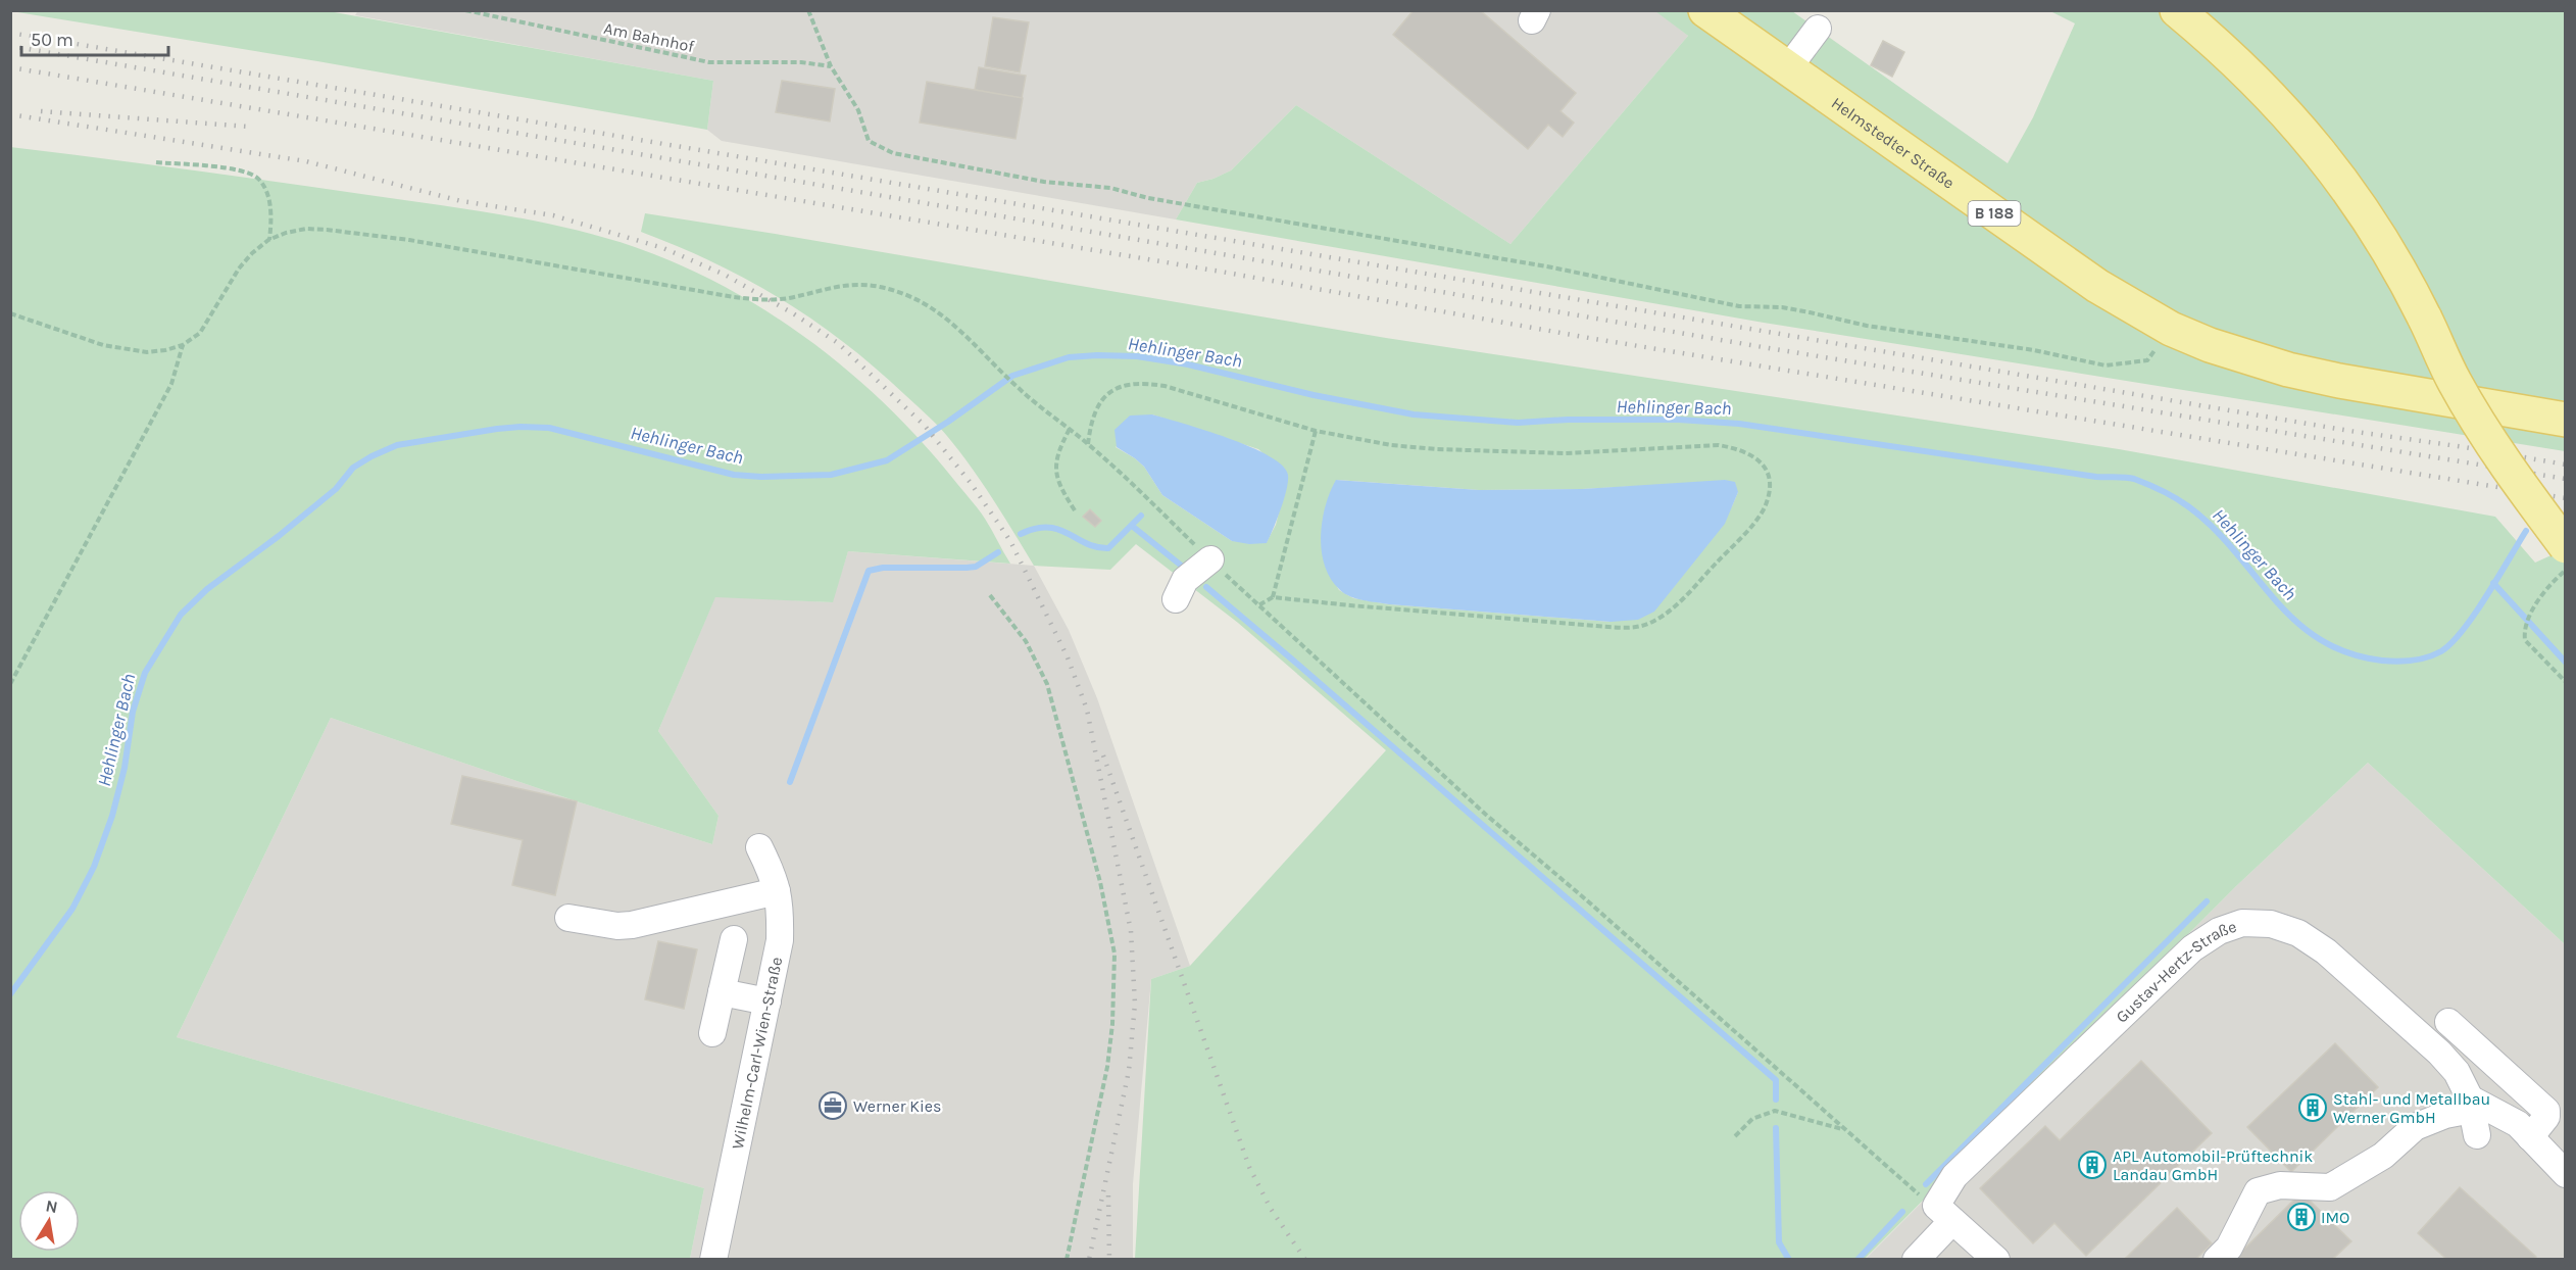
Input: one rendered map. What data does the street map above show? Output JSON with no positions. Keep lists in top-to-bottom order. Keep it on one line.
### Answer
{"streets":{"main road":["Helmstedter Straße","B 188"],"street":["Gustav-Hertz-Straße","Wilhelm-Carl-Wien-Straße"],"path":["Am Bahnhof"]},"water":["Hehlinger Bach"],"places":{"office":["Werner Kies"],"building":["Stahl- und Metallbau Werner GmbH","APL Automobil-Prüftechnik Landau GmbH","IMO"]},"scale_bar":"50 m","north":"top"}
